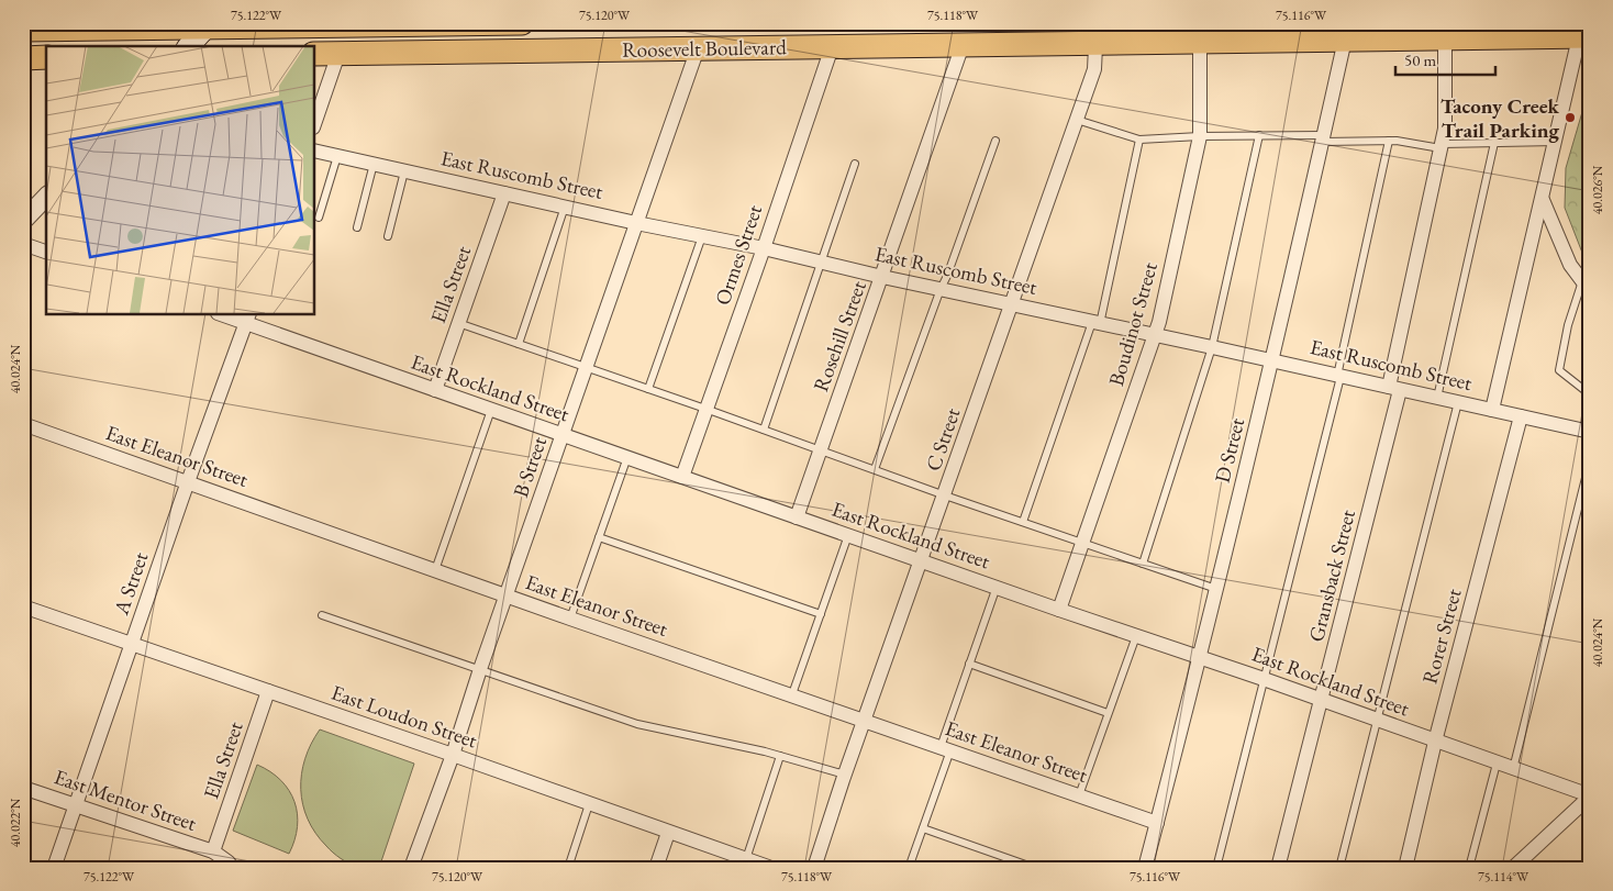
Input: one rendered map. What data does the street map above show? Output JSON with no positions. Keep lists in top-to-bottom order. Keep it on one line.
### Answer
{"streets":{"highway":["Roosevelt Boulevard"],"street":["East Ruscomb Street","Ormes Street","Ella Street","Boudinot Street","Rosehill Street","East Rockland Street","C Street","D Street","East Eleanor Street","B Street","Gransback Street","A Street","Rorer Street","East Loudon Street","East Mentor Street"]},"crossings":[["Roosevelt Boulevard","Ormes Street"],["Roosevelt Boulevard","Boudinot Street"],["Roosevelt Boulevard","Rosehill Street"],["Roosevelt Boulevard","C Street"],["Roosevelt Boulevard","D Street"],["Roosevelt Boulevard","B Street"],["Roosevelt Boulevard","Gransback Street"],["East Ruscomb Street","Ormes Street"],["East Ruscomb Street","Ella Street"],["East Ruscomb Street","Boudinot Street"],["East Ruscomb Street","Rosehill Street"],["East Ruscomb Street","C Street"],["East Ruscomb Street","D Street"],["East Ruscomb Street","B Street"],["East Ruscomb Street","Gransback Street"],["East Ruscomb Street","Rorer Street"],["Ormes Street","East Rockland Street"],["Ella Street","East Rockland Street"],["Ella Street","East Loudon Street"],["Ella Street","East Mentor Street"],["Boudinot Street","East Rockland Street"],["Rosehill Street","East Rockland Street"],["East Rockland Street","C Street"],["East Rockland Street","D Street"],["East Rockland Street","B Street"],["East Rockland Street","Gransback Street"],["East Rockland Street","A Street"],["East Rockland Street","Rorer Street"],["C Street","East Eleanor Street"],["D Street","East Eleanor Street"],["East Eleanor Street","B Street"],["East Eleanor Street","A Street"],["B Street","East Loudon Street"],["A Street","East Loudon Street"],["A Street","East Mentor Street"]],"places":["Tacony Creek Trail Parking"],"scale_bar":"50 m","coordinates":["75.122°W","75.120°W","75.118°W","75.116°W","40.026°N","40.024°N","40.022°N","75.114°W"]}
